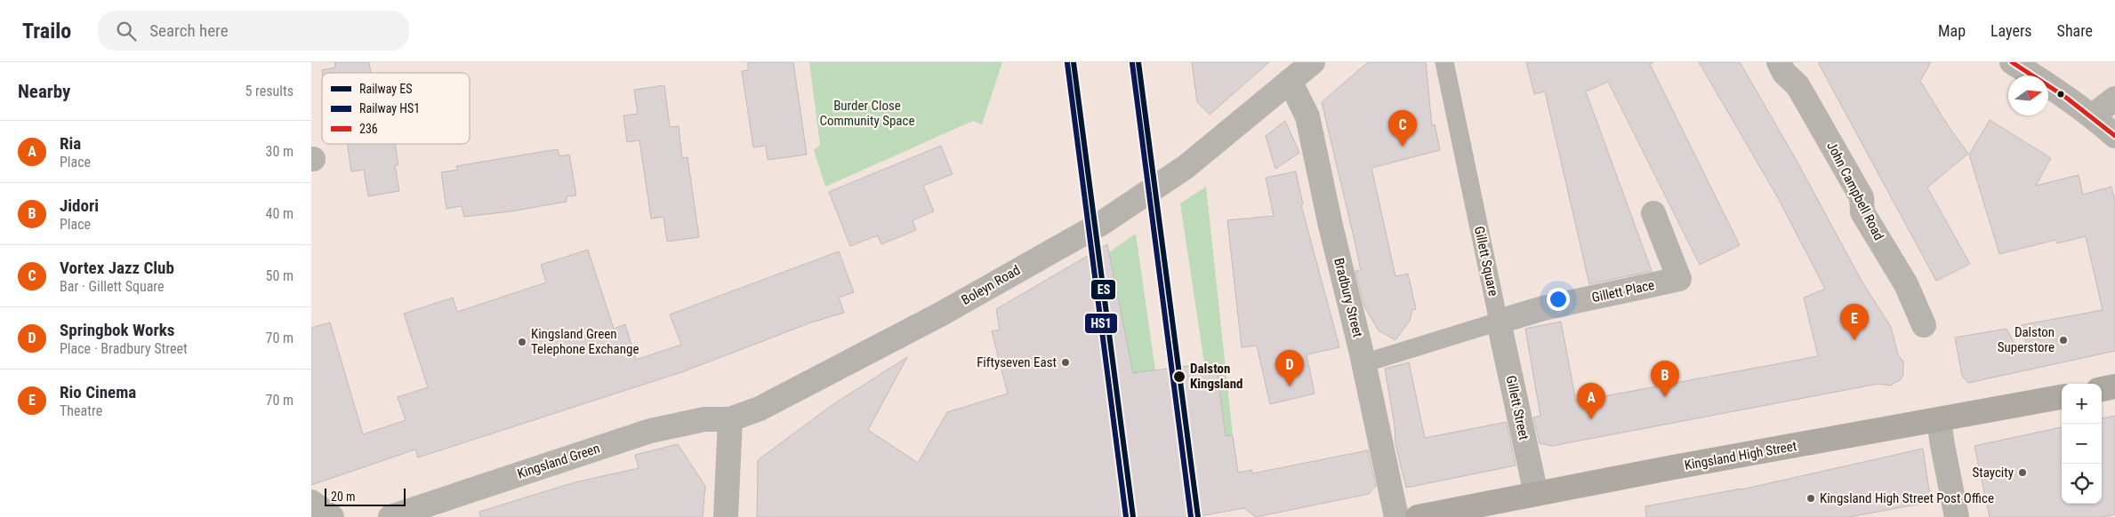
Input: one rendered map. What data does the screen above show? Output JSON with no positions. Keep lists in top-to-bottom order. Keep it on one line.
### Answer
{"streets":{"highway":["Kingsland High Street"],"street":["John Campbell Road","Gillett Square","Boleyn Road","Gillett Place","Bradbury Street","Gillett Street","Kingsland Green"]},"crossings":[["Gillett Square","Gillett Place"],["Gillett Square","Gillett Street"],["Boleyn Road","Bradbury Street"],["Boleyn Road","Kingsland Green"],["Gillett Place","Gillett Street"],["Gillett Street","Kingsland High Street"]],"parks":["Burder Close Community Space"],"places":["Dalston Superstore","Kingsland Green Telephone Exchange","Fiftyseven East","Dalston Kingsland","Staycity","Kingsland High Street Post Office"],"lines":["rail line ES","transit line 236","rail line HS1"],"legend":["Railway ES","Railway HS1","236"],"scale_bar":"20 m","north":"right","page":{"header":"Trailo","search":"Search here","nav":["Map","Layers","Share"],"heading":["Nearby","5 results"],"pins":["C","E","D","B","A"],"list":[{"mark":"A","name":"Ria","note":"Place","value":"30 m"},{"mark":"B","name":"Jidori","note":"Place","value":"40 m"},{"mark":"C","name":"Vortex Jazz Club","note":"Bar · Gillett Square","value":"50 m"},{"mark":"D","name":"Springbok Works","note":"Place · Bradbury Street","value":"70 m"},{"mark":"E","name":"Rio Cinema","note":"Theatre","value":"70 m"}],"map_buttons":["+","−"],"scale":"20 m"}}
